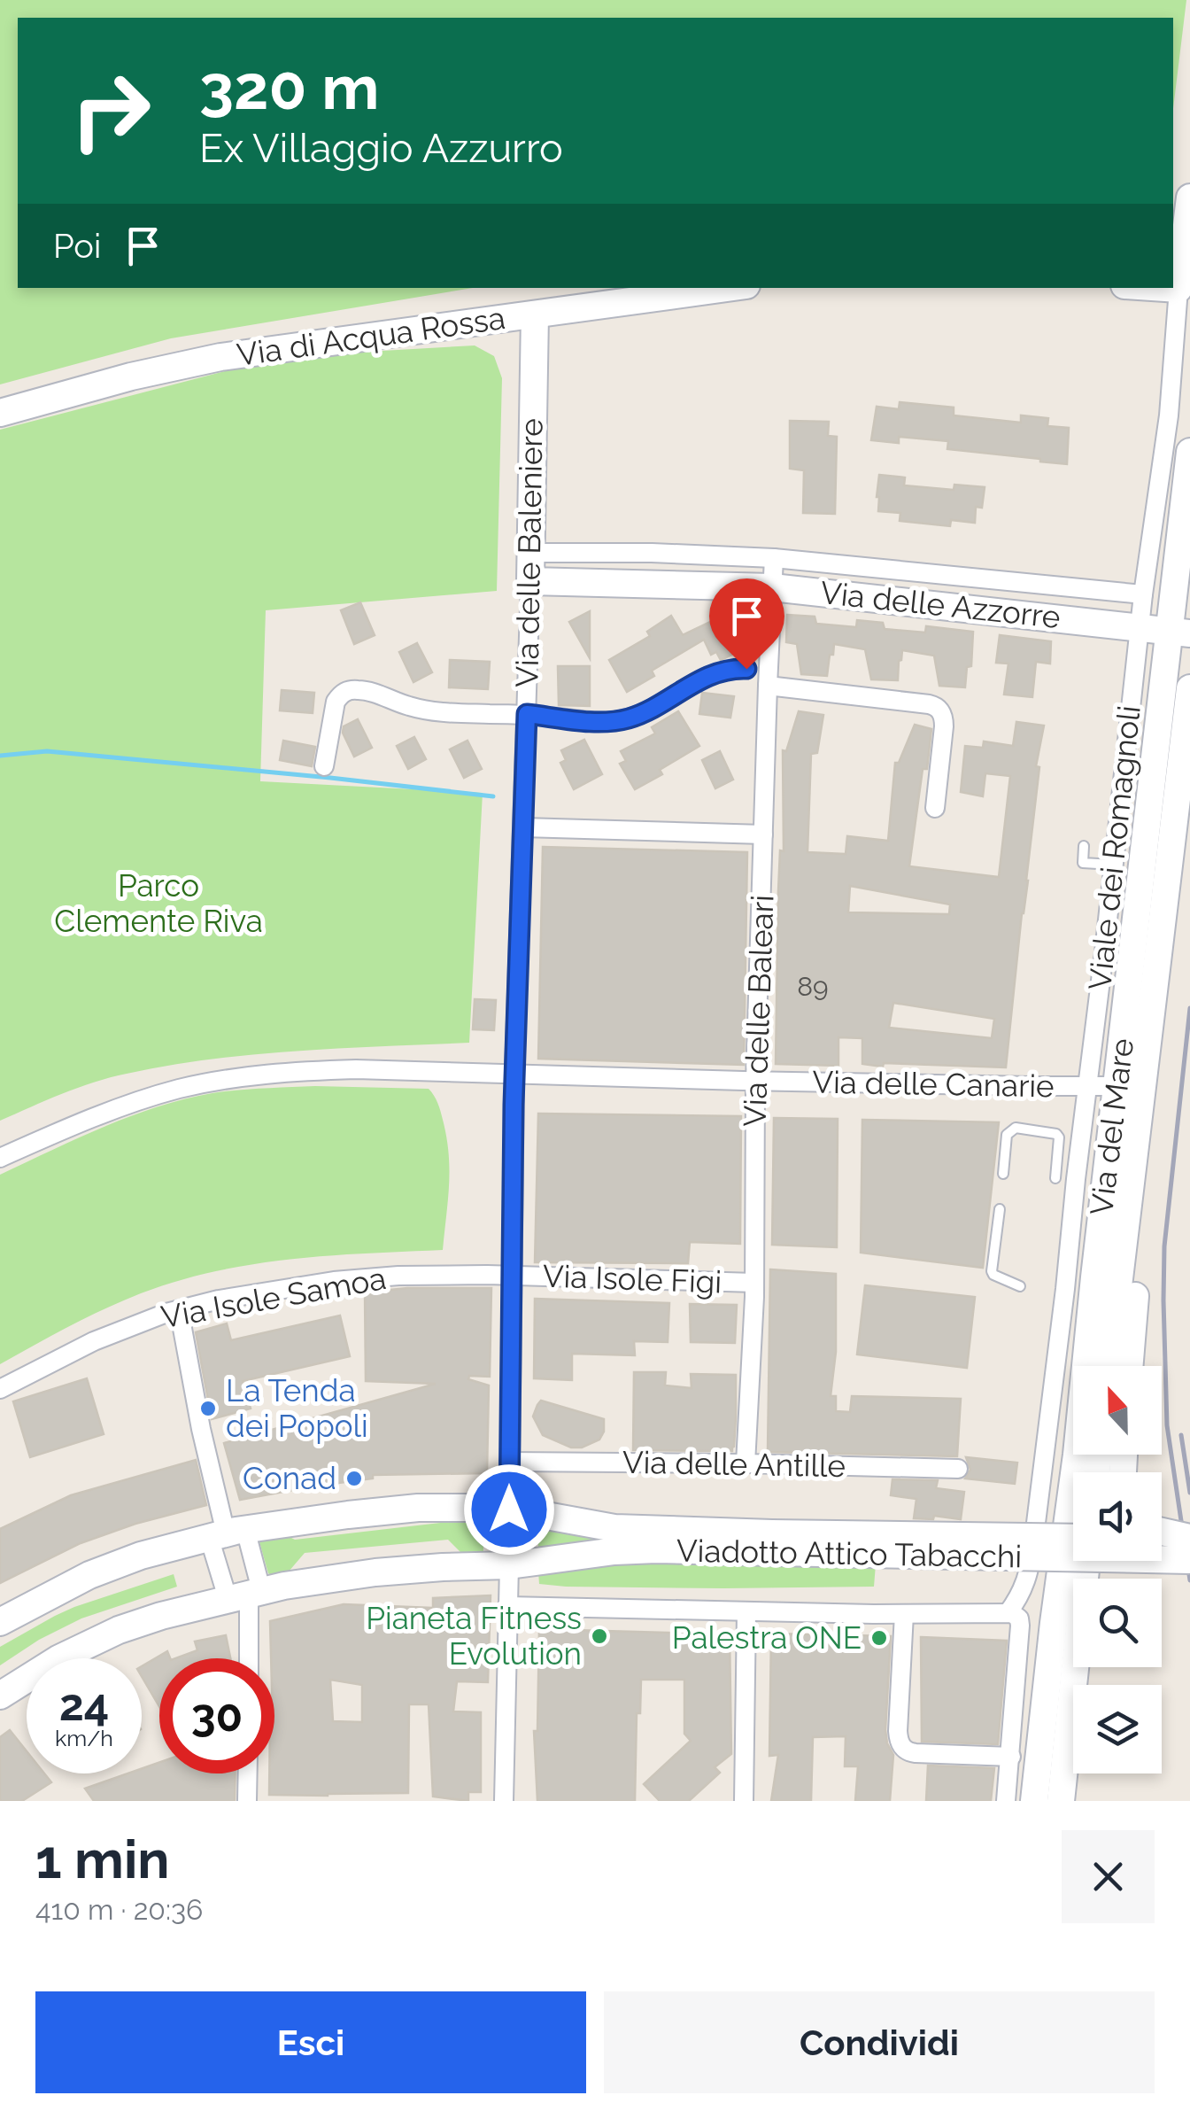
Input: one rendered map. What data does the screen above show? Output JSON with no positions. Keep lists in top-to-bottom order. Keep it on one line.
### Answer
{"streets":{"street":["Via di Acqua Rossa","Via delle Baleniere","Via delle Azzorre","Viale dei Romagnoli","Via delle Baleari","Via delle Canarie","Via del Mare","Via Isole Figi","Via Isole Samoa","Via delle Antille","Viadotto Attico Tabacchi"]},"crossings":[["Via di Acqua Rossa","Via delle Baleniere"],["Via delle Baleniere","Via delle Azzorre"],["Via delle Baleniere","Via delle Canarie"],["Via delle Baleniere","Via Isole Figi"],["Via delle Baleniere","Via Isole Samoa"],["Via delle Baleniere","Via delle Antille"],["Via delle Baleniere","Viadotto Attico Tabacchi"],["Via delle Azzorre","Viale dei Romagnoli"],["Via delle Azzorre","Via delle Baleari"],["Via delle Azzorre","Via del Mare"],["Viale dei Romagnoli","Via delle Canarie"],["Via delle Baleari","Via delle Canarie"],["Via delle Baleari","Via Isole Figi"],["Via delle Baleari","Via delle Antille"],["Via delle Canarie","Via del Mare"],["Via Isole Figi","Via Isole Samoa"]],"parks":["Parco Clemente Riva"],"places":["La Tenda dei Popoli","Conad","Pianeta Fitness Evolution","Palestra ONE"],"house_numbers":["89"],"north":"top","page":{"turn":["320 m","Ex Villaggio Azzurro"],"then":"Poi","speed":"24 km/h","limit":"30","heading":["1 min","410 m · 20:36"],"buttons":["Esci","Condividi"]}}
